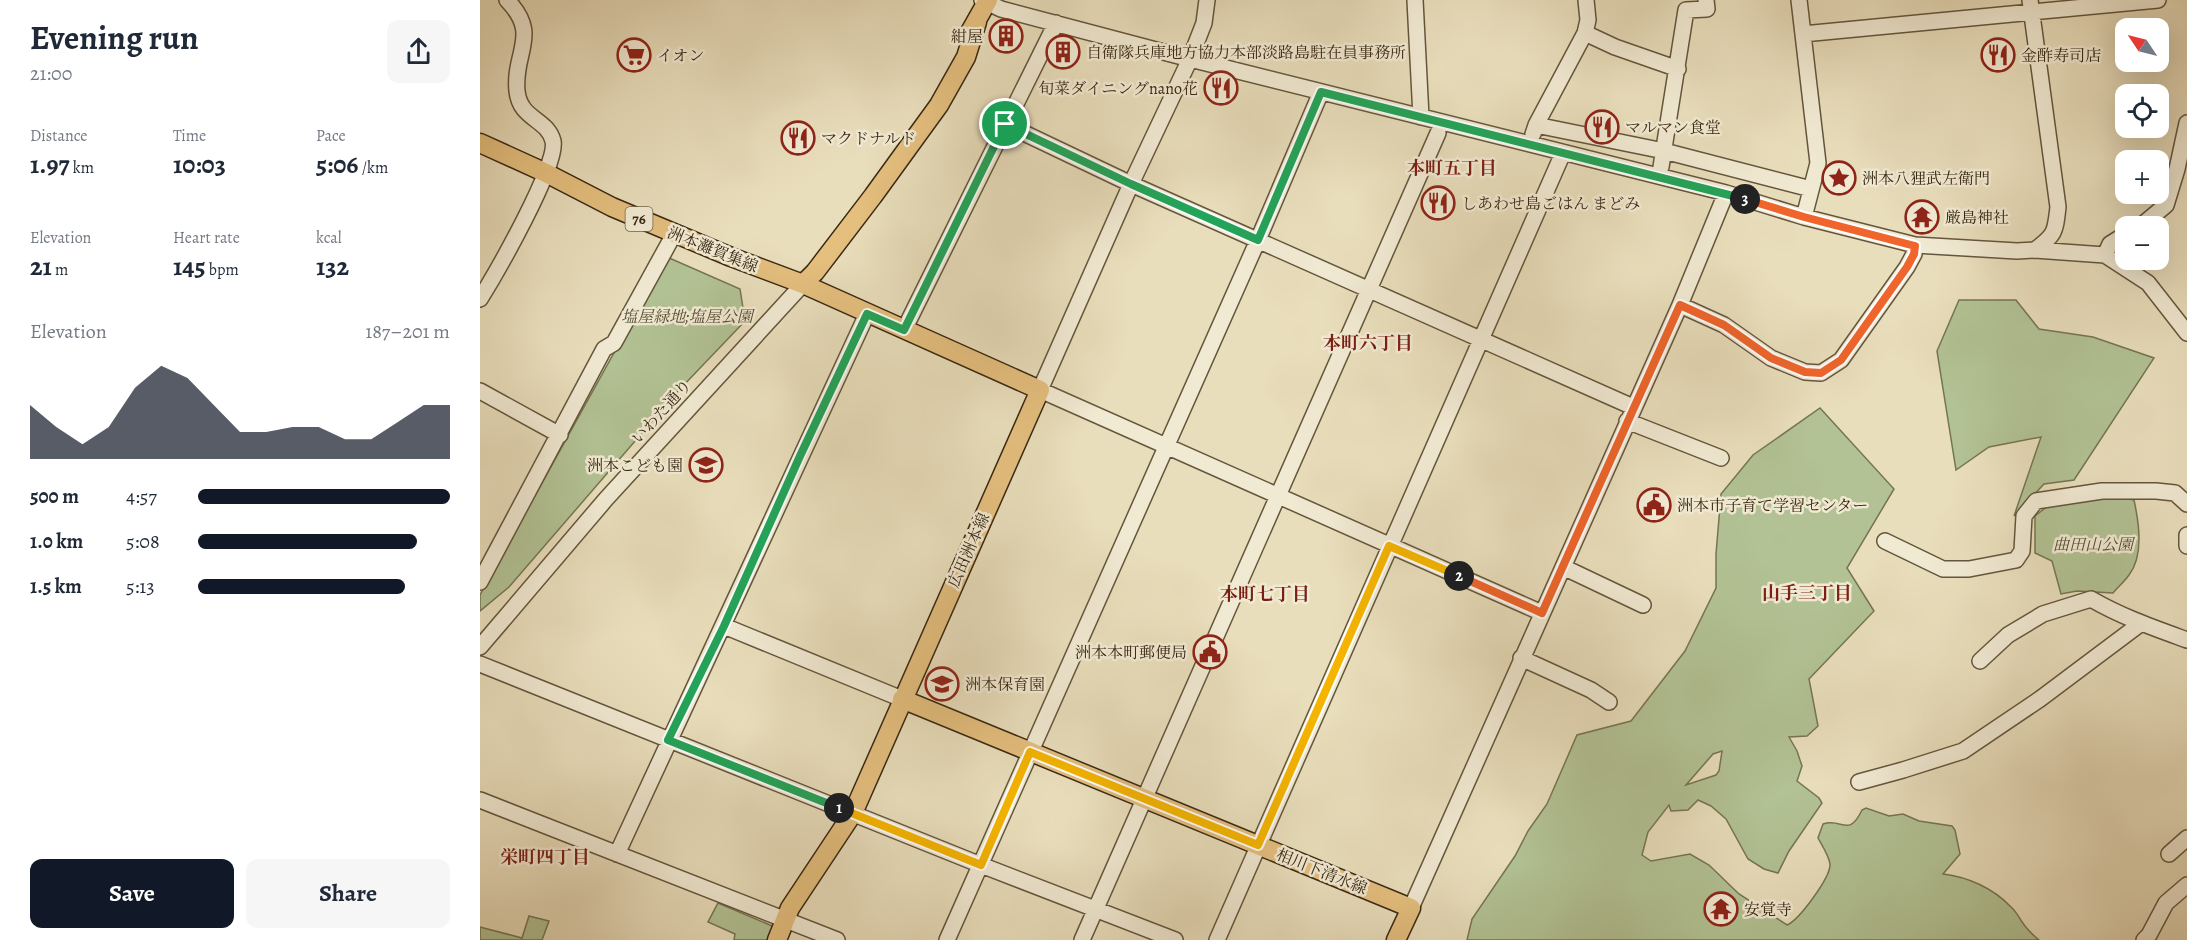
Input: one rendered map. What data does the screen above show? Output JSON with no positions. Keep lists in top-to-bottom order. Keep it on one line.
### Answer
{"streets":{"main road":["76","洲本灘賀集線","広田洲本線","相川下清水線"],"street":["いわた通り"]},"crossings":[["洲本灘賀集線","いわた通り"],["広田洲本線","相川下清水線"]],"districts":["本町五丁目","本町六丁目","山手三丁目","本町七丁目","栄町四丁目"],"parks":["塩屋緑地;塩屋公園","曲田山公園"],"places":{"building":["紺屋","自衛隊兵庫地方協力本部淡路島駐在員事務所"],"supermarket":["イオン"],"restaurant":["金酢寿司店","旬菜ダイニングnano花","マルマン食堂","マクドナルド","しあわせ島ごはん まどみ"],"place":["洲本八狸武左衛門"],"temple":["厳島神社","安覚寺"],"school or university":["洲本こども園","洲本保育園"],"public building":["洲本市子育て学習センター","洲本本町郵便局"]},"north":"top left","page":{"heading":["Evening run","21:00"],"map_buttons":["+","−"],"stats":[["Distance","1.97 km"],["Time","10:03"],["Pace","5:06 /km"],["Elevation","21 m"],["Heart rate","145 bpm"],["kcal","132"]],"pins":["3","2","1"],"chart":["Elevation","187–201 m"],"list":[{"name":"500 m","note":"4:57"},{"name":"1.0 km","note":"5:08"},{"name":"1.5 km","note":"5:13"}],"buttons":["Save","Share"]}}
